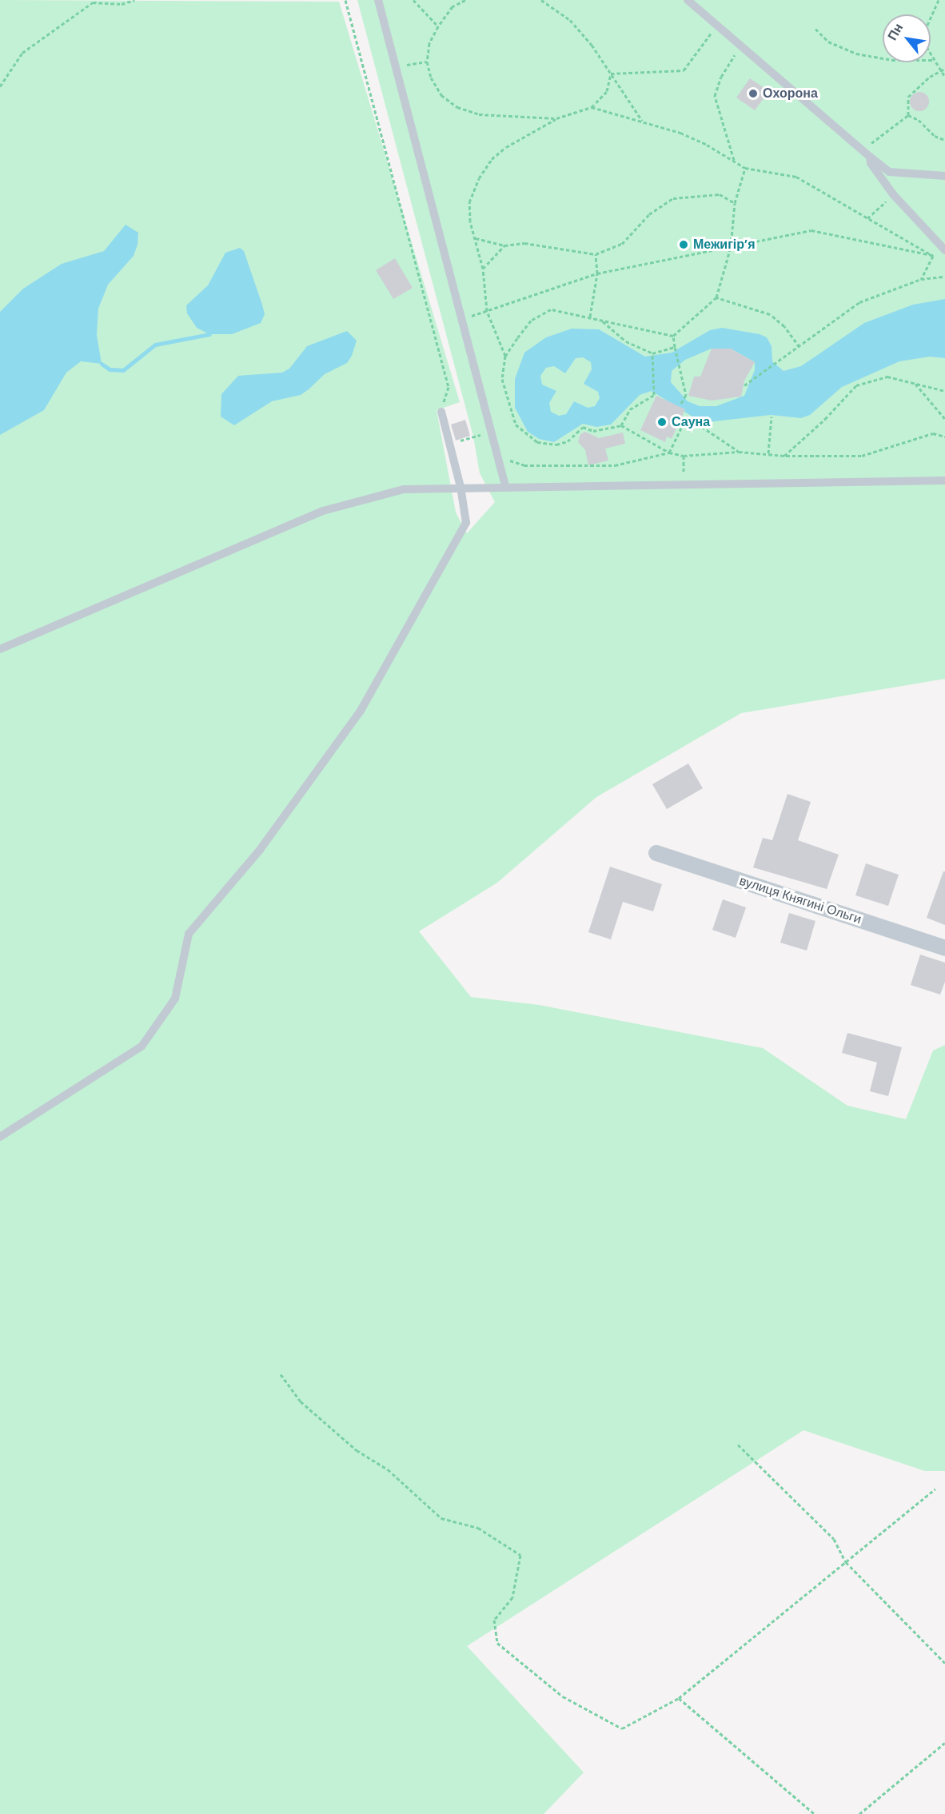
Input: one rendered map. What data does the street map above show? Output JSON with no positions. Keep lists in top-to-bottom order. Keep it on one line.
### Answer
{"streets":{"street":["вулиця Княгині Ольги"]},"places":["Охорона","Межигір’я","Сауна"],"north":"top left"}
